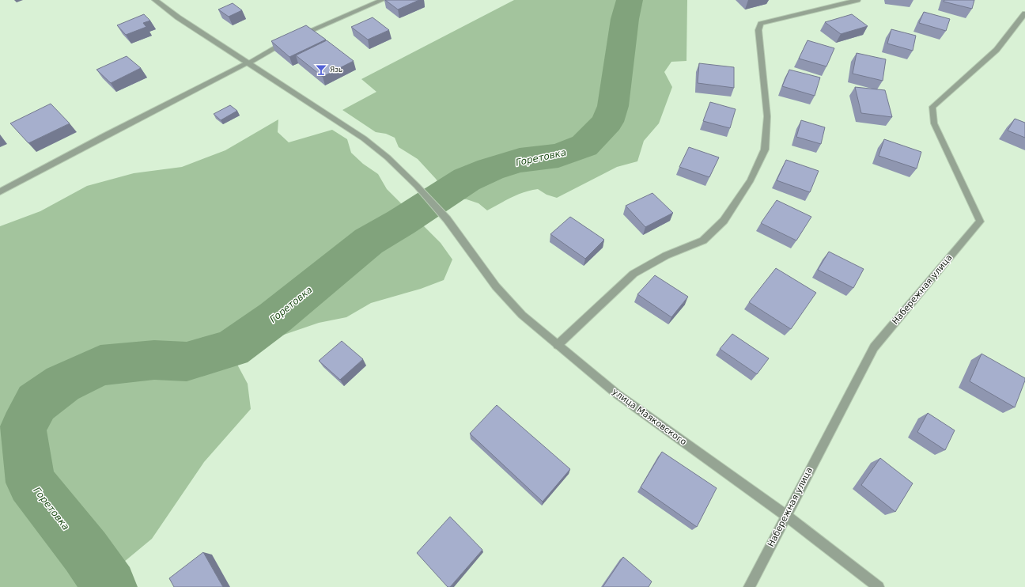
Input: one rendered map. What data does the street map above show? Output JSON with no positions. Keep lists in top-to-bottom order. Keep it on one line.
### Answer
{"streets":{"street":["Набережная улица","улица Маяковского"]},"crossings":[["Набережная улица","улица Маяковского"]],"water":["Горетовка"],"places":{"bar":["Язь"]}}
